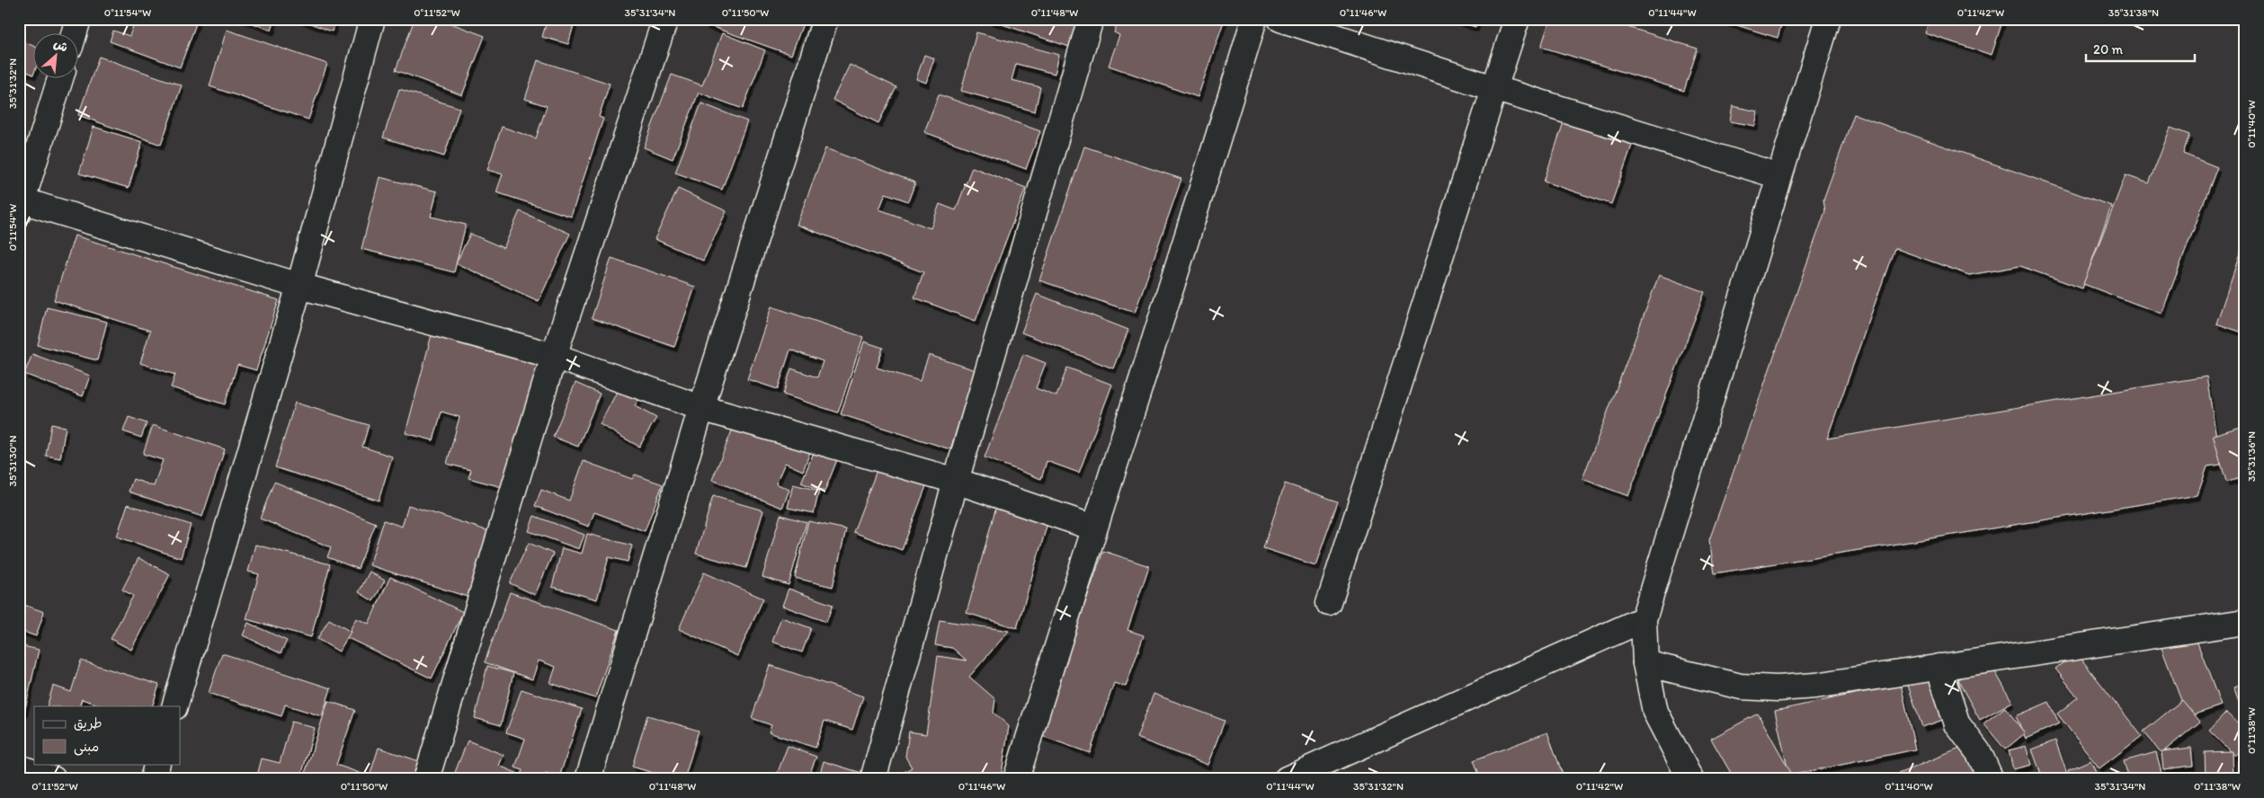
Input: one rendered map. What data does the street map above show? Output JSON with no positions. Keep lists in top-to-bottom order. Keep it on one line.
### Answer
{"legend":["طريق","مبنى"],"scale_bar":"20 m","north":"top right","coordinates":["0°11'54\"W","0°11'52\"W","35°31'34\"N","0°11'50\"W","0°11'48\"W","0°11'46\"W","0°11'44\"W","0°11'42\"W","35°31'38\"N","35°31'32\"N","0°11'40\"W","35°31'36\"N","35°31'30\"N","0°11'38\"W"]}
